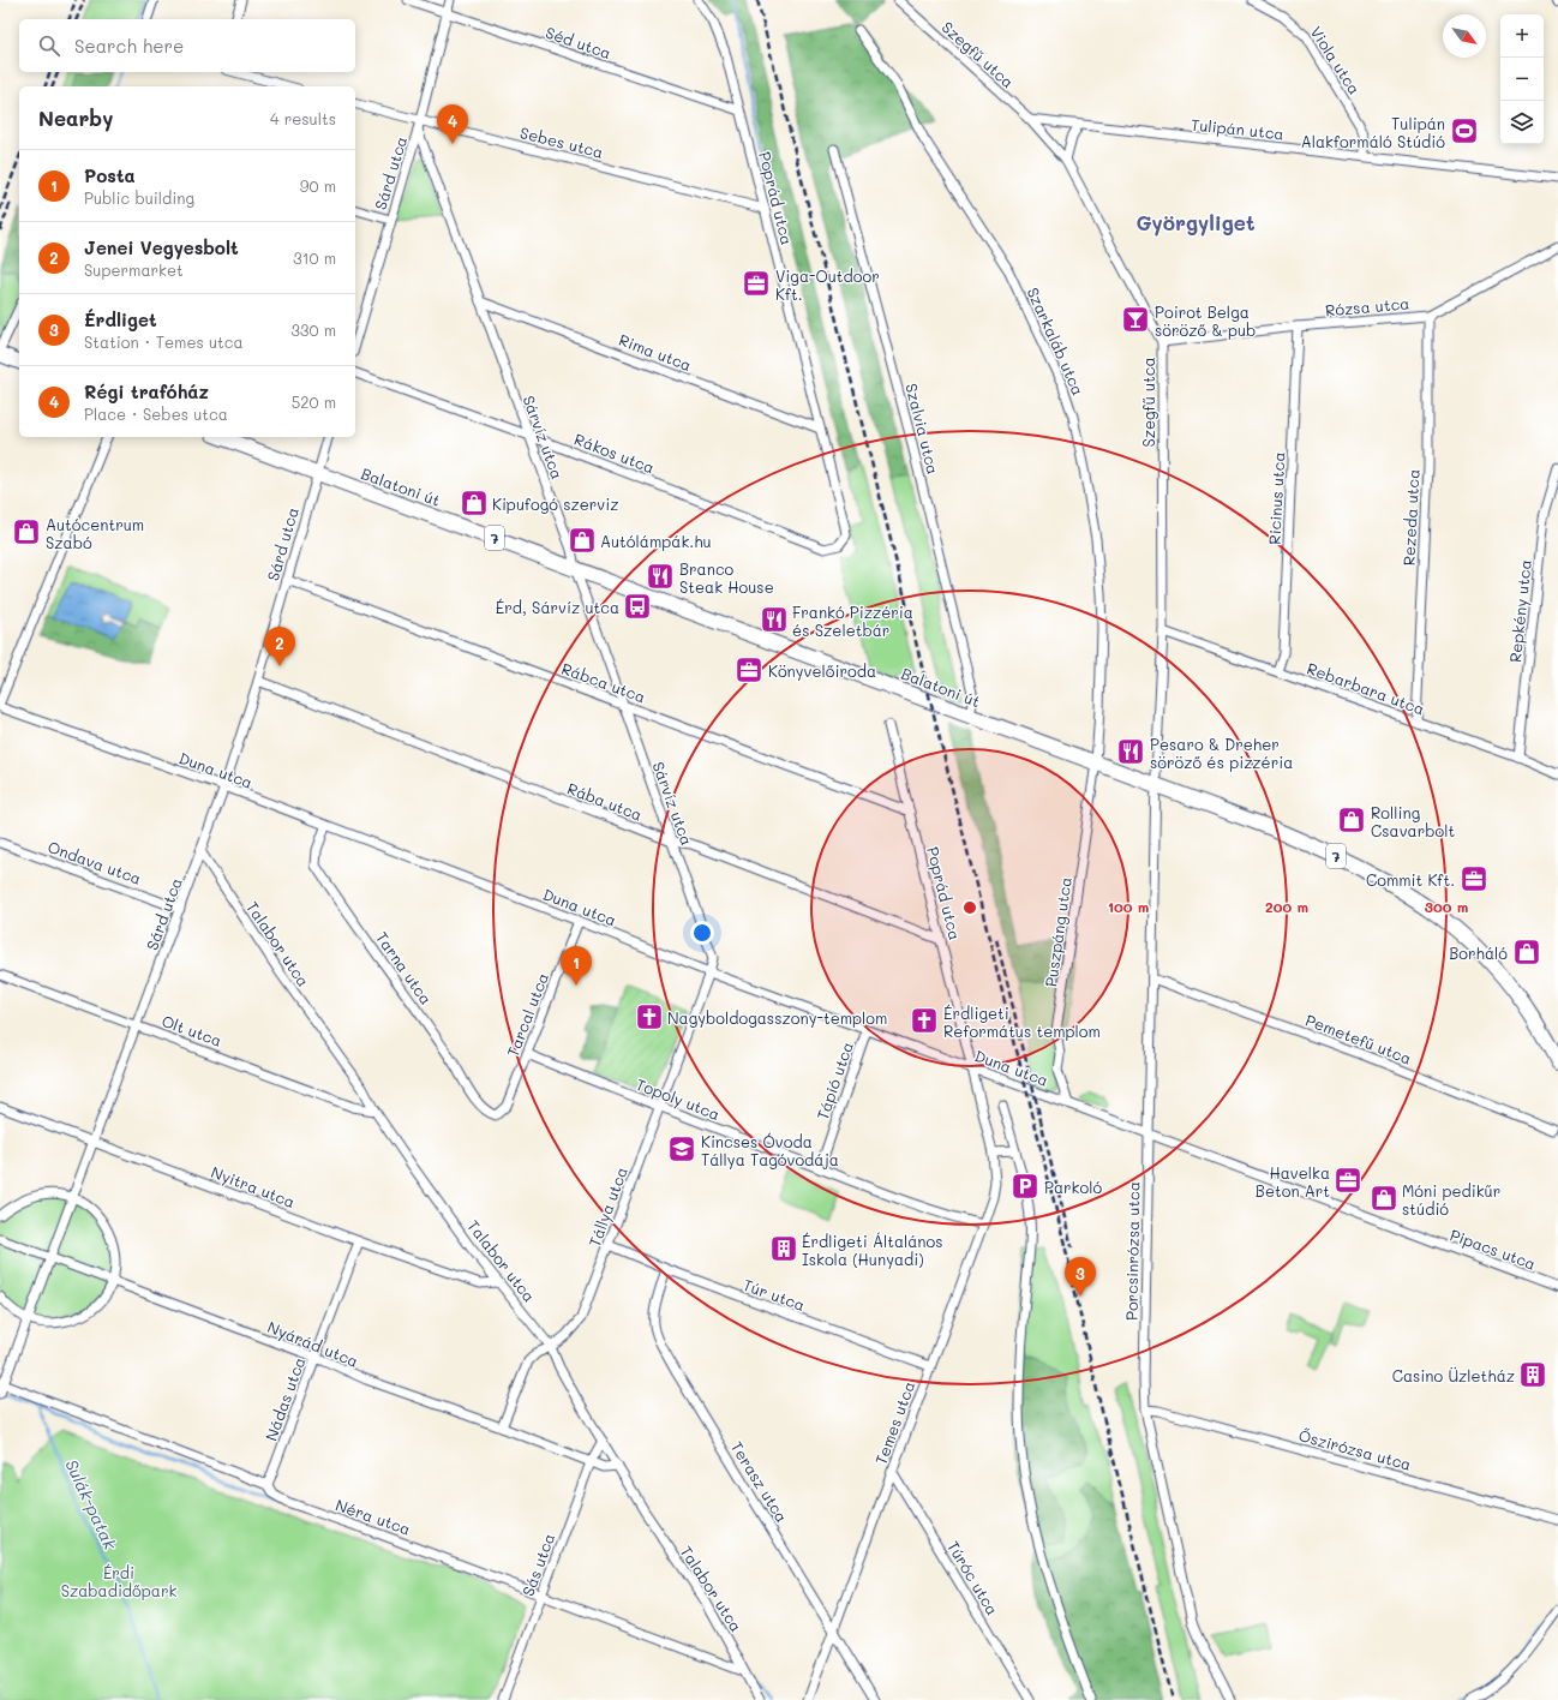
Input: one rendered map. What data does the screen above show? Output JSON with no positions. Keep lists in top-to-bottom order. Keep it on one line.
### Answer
{"streets":{"main road":["Balatoni út","7"],"street":["Séd utca","Szegfű utca","Viola utca","Tulipán utca","Sebes utca","Sárd utca","Poprád utca","Rózsa utca","Szarkaláb utca","Rima utca","Szalvia utca","Sárvíz utca","Rákos utca","Ricinus utca","Rezeda utca","Repkény utca","Rábca utca","Rebarbara utca","Duna utca","Rába utca","Ondava utca","Puszpáng utca","Talabor utca","Tarna utca","Tarcal utca","Olt utca","Pemetefű utca","Tápió utca","Topoly utca","Nyitra utca","Tállya utca","Pipacs utca","Porcsinrózsa utca","Túr utca","Nyárád utca","Nádas utca","Temes utca","Őszirózsa utca","Terasz utca","Néra utca","Sás utca","Túróc utca"]},"crossings":[["Séd utca","Sárd utca"],["Séd utca","Poprád utca"],["Szegfű utca","Tulipán utca"],["Szegfű utca","Rózsa utca"],["Szegfű utca","Balatoni út"],["Szegfű utca","Rebarbara utca"],["Szegfű utca","Porcsinrózsa utca"],["Viola utca","Tulipán utca"],["Sebes utca","Sárd utca"],["Sebes utca","Poprád utca"],["Sárd utca","Sárvíz utca"],["Sárd utca","Balatoni út"],["Sárd utca","Rábca utca"],["Sárd utca","Duna utca"],["Sárd utca","Rába utca"],["Sárd utca","Ondava utca"],["Sárd utca","Talabor utca"],["Sárd utca","Olt utca"],["Sárd utca","Nyitra utca"],["Sárd utca","Nyárád utca"],["Sárd utca","Néra utca"],["Poprád utca","Rima utca"],["Poprád utca","Rákos utca"],["Poprád utca","Rábca utca"],["Poprád utca","Duna utca"],["Poprád utca","Rába utca"],["Poprád utca","Temes utca"],["Rózsa utca","Ricinus utca"],["Rózsa utca","Rezeda utca"],["Szarkaláb utca","Balatoni út"],["Szarkaláb utca","Puszpáng utca"],["Rima utca","Sárvíz utca"],["Szalvia utca","Balatoni út"],["Sárvíz utca","Rákos utca"],["Sárvíz utca","Balatoni út"],["Sárvíz utca","Rábca utca"],["Sárvíz utca","Duna utca"],["Sárvíz utca","Rába utca"],["Sárvíz utca","Tállya utca"],["Balatoni út","Puszpáng utca"],["Balatoni út","Porcsinrózsa utca"],["Ricinus utca","Rebarbara utca"],["Rezeda utca","Rebarbara utca"],["Repkény utca","Rebarbara utca"],["Duna utca","Puszpáng utca"],["Duna utca","Tarna utca"],["Duna utca","Tarcal utca"],["Duna utca","Tápió utca"],["Duna utca","Tállya utca"],["Duna utca","Pipacs utca"],["Duna utca","Porcsinrózsa utca"],["Duna utca","Temes utca"],["Talabor utca","Olt utca"],["Talabor utca","Nyitra utca"],["Talabor utca","Tállya utca"],["Talabor utca","Nyárád utca"],["Talabor utca","Néra utca"],["Talabor utca","Sás utca"],["Tarna utca","Tarcal utca"],["Tarcal utca","Topoly utca"],["Pemetefű utca","Porcsinrózsa utca"],["Tápió utca","Topoly utca"],["Topoly utca","Tállya utca"],["Topoly utca","Temes utca"],["Nyitra utca","Nádas utca"],["Tállya utca","Túr utca"],["Tállya utca","Nyárád utca"],["Pipacs utca","Porcsinrózsa utca"],["Porcsinrózsa utca","Őszirózsa utca"],["Túr utca","Temes utca"],["Túr utca","Terasz utca"],["Nyárád utca","Nádas utca"],["Nyárád utca","Sás utca"],["Nádas utca","Néra utca"],["Temes utca","Terasz utca"],["Temes utca","Túróc utca"],["Néra utca","Sás utca"]],"districts":["Györgyliget"],"water":["Sulák-patak"],"parks":["Érdi Szabadidőpark"],"places":{"sports":["Tulipán Alakformáló Stúdió"],"office":["Viga-Outdoor Kft.","Könyvelőiroda","Commit Kft.","Havelka Beton Art"],"bar":["Poirot Belga söröző & pub"],"shop":["Kipufogó szerviz","Autócentrum Szabó","Autólámpák.hu","Rolling Csavarbolt","Borháló","Móni pedikűr stúdió"],"restaurant":["Branco Steak House","Frankó Pizzéria és Szeletbár","Pesaro & Dreher söröző és pizzéria"],"bus stop":["Érd, Sárvíz utca"],"church":["Nagyboldogasszony-templom","Érdligeti Református templom"],"school or university":["Kincses Óvoda Tállya Tagóvodája"],"parking":["Parkoló"],"building":["Érdligeti Általános Iskola (Hunyadi)","Casino Üzletház"]},"north":"bottom right","page":{"map_buttons":["+","−"],"search":"Search here","heading":["Nearby","4 results"],"pins":["4","2","1","3"],"list":[{"mark":"1","name":"Posta","note":"Public building","value":"90 m"},{"mark":"2","name":"Jenei Vegyesbolt","note":"Supermarket","value":"310 m"},{"mark":"3","name":"Érdliget","note":"Station · Temes utca","value":"330 m"},{"mark":"4","name":"Régi trafóház","note":"Place · Sebes utca","value":"520 m"}]},"rings":["100 m","200 m","300 m"]}
